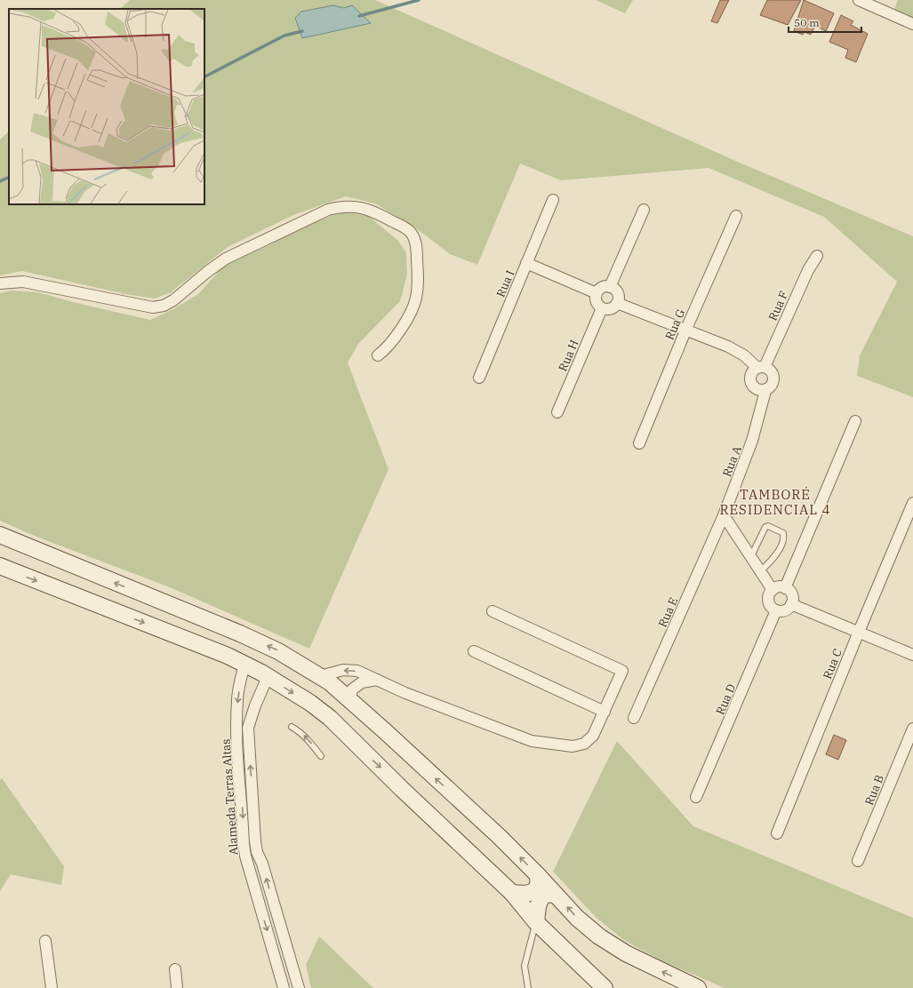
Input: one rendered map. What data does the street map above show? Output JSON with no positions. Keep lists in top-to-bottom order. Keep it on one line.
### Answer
{"streets":{"street":["Rua I","Rua F","Rua G","Rua H","Rua A","Rua E","Rua C","Rua D","Rua B","Alameda Terras Altas"]},"crossings":[["Rua F","Rua A"],["Rua A","Rua E"]],"districts":["TAMBORÉ RESIDENCIAL 4"],"scale_bar":"50 m"}
